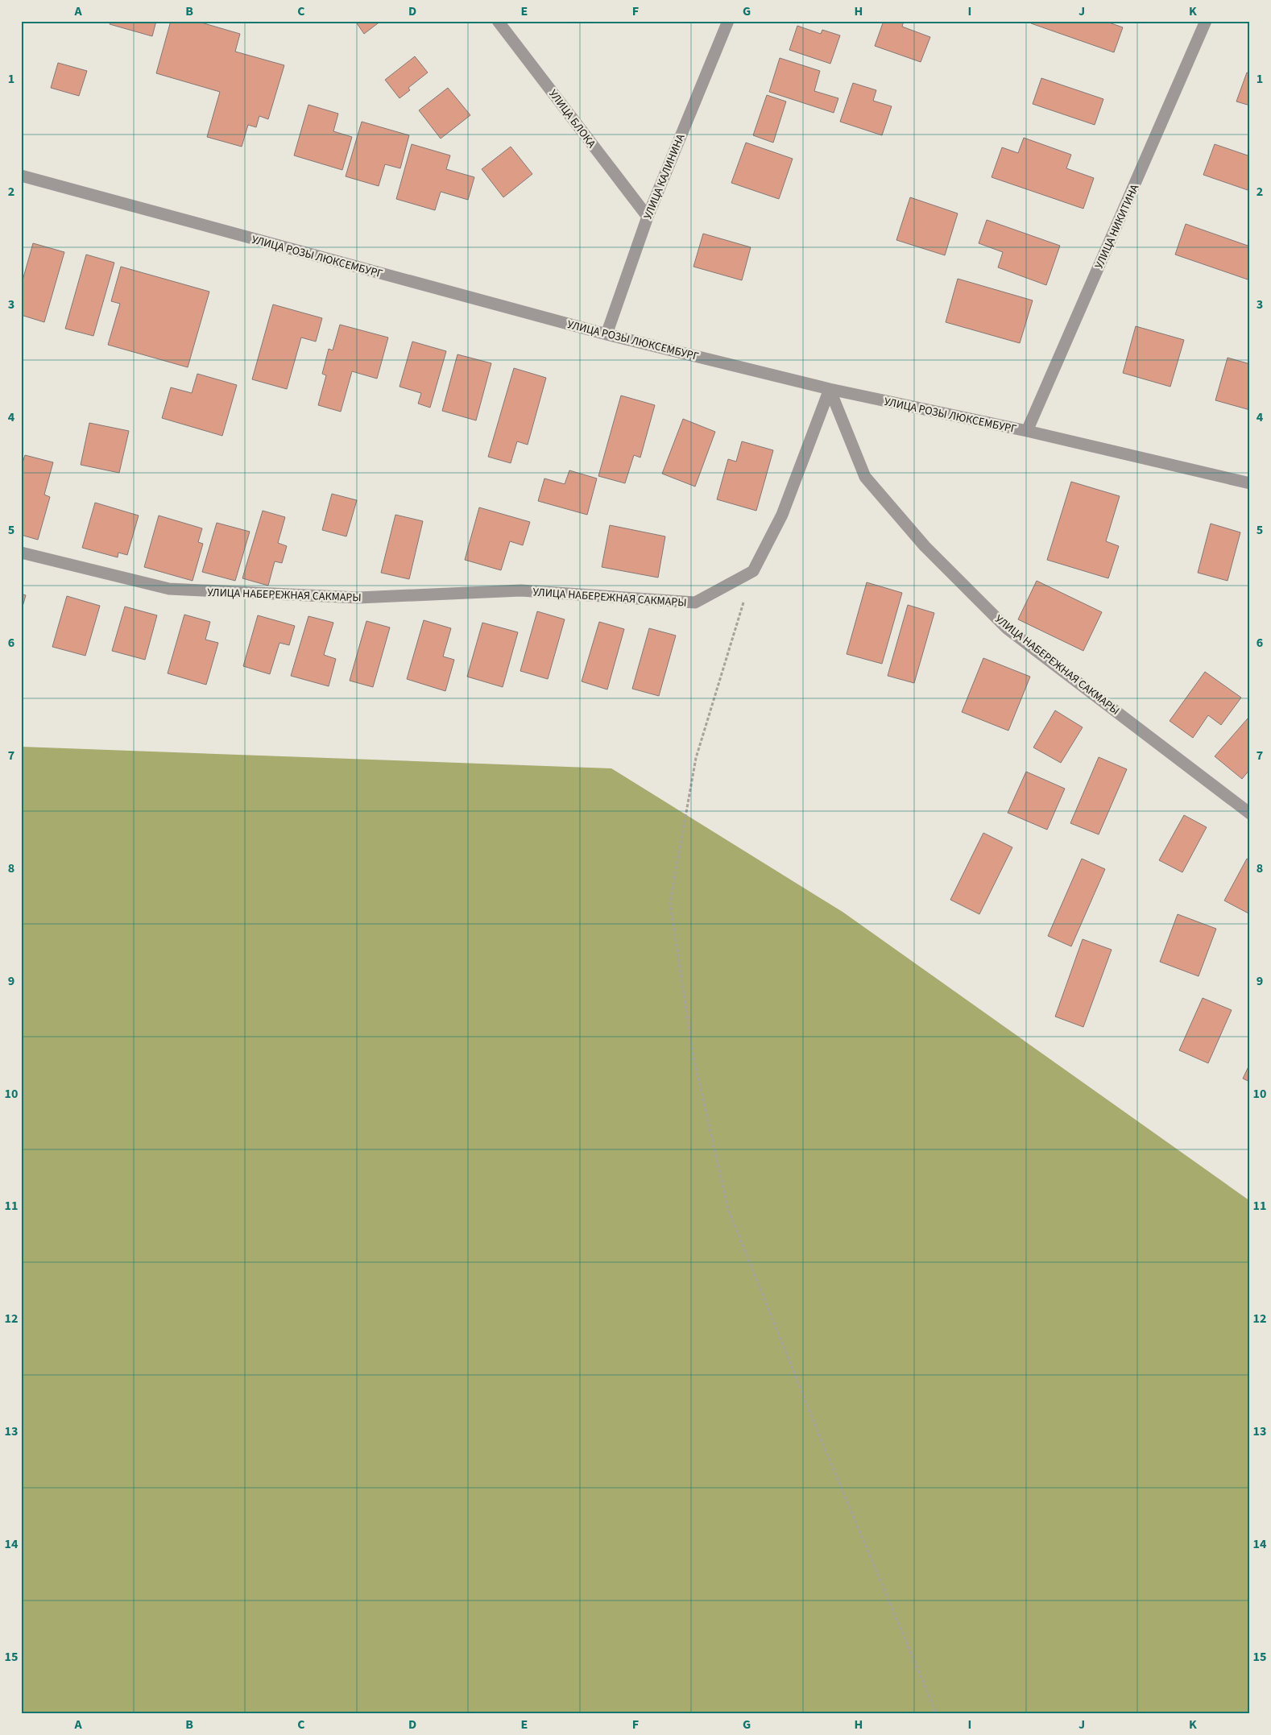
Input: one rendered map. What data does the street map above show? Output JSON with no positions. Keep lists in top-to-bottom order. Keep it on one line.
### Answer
{"streets":{"street":["УЛИЦА БЛОКА","УЛИЦА КАЛИНИНА","УЛИЦА НИКИТИНА","УЛИЦА РОЗЫ ЛЮКСЕМБУРГ","УЛИЦА НАБЕРЕЖНАЯ САКМАРЫ"]},"crossings":[["УЛИЦА БЛОКА","УЛИЦА КАЛИНИНА"],["УЛИЦА КАЛИНИНА","УЛИЦА РОЗЫ ЛЮКСЕМБУРГ"],["УЛИЦА НИКИТИНА","УЛИЦА РОЗЫ ЛЮКСЕМБУРГ"],["УЛИЦА РОЗЫ ЛЮКСЕМБУРГ","УЛИЦА НАБЕРЕЖНАЯ САКМАРЫ"]],"grid":{"columns":["A","B","C","D","E","F","G","H","I","J","K"],"rows":["1","2","3","4","5","6","7","8","9","10","11","12","13","14","15"]}}
